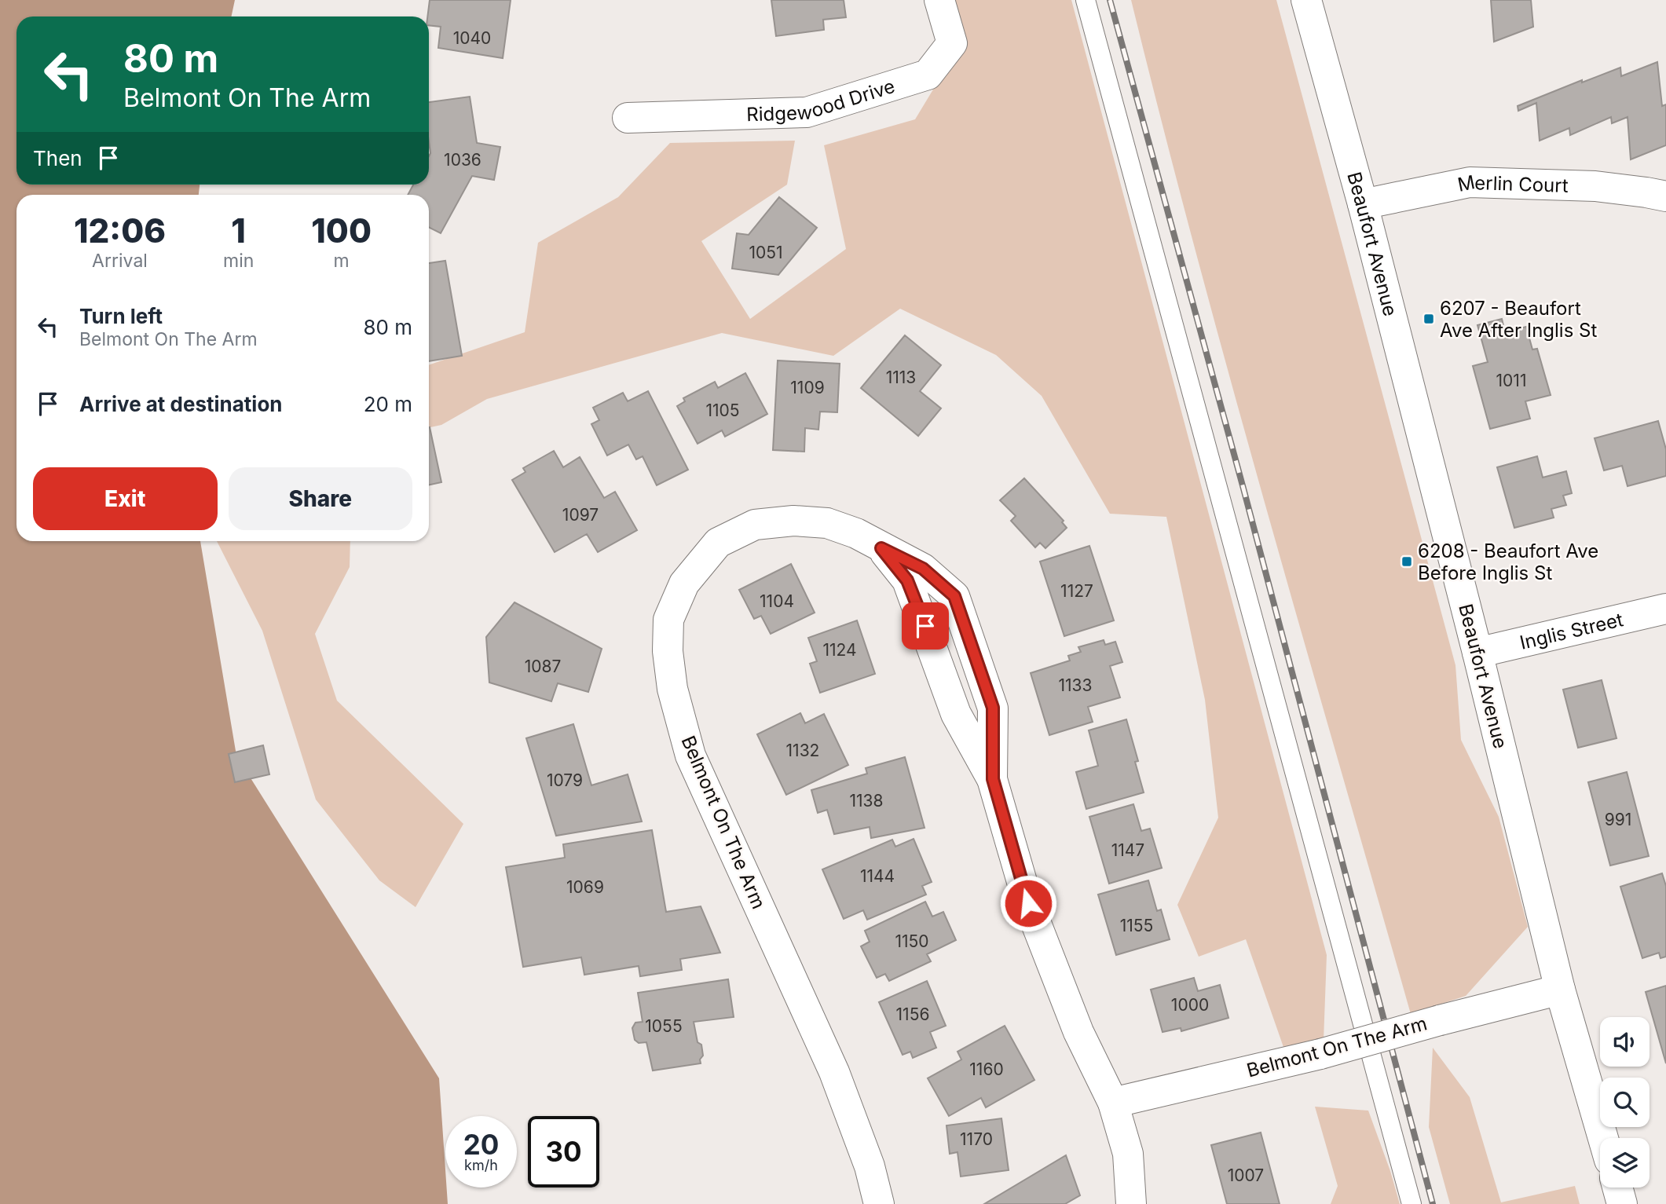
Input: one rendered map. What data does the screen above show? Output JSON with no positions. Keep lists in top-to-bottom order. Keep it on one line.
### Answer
{"streets":{"street":["Ridgewood Drive","Merlin Court","Beaufort Avenue","Inglis Street","Belmont On The Arm"]},"crossings":[["Merlin Court","Beaufort Avenue"],["Beaufort Avenue","Inglis Street"],["Beaufort Avenue","Belmont On The Arm"]],"places":{"transit":["6207 - Beaufort Ave After Inglis St","6208 - Beaufort Ave Before Inglis St"]},"house_numbers":["1040","1036","1051","1113","1011","1109","1105","1097","1127","1104","1124","1087","1133","1132","1079","1138","991","1147","1144","1069","1155","1150","1000","1156","1055","1160","1170","1007"],"page":{"turn":["80 m","Belmont On The Arm"],"then":"Then","eta":["12:06","Arrival","1","min","100","m"],"list":[{"name":"Turn left","note":"Belmont On The Arm","value":"80 m"},{"name":"Arrive at destination","value":"20 m"}],"buttons":["Exit","Share"],"speed":"20 km/h","limit":"30"}}
